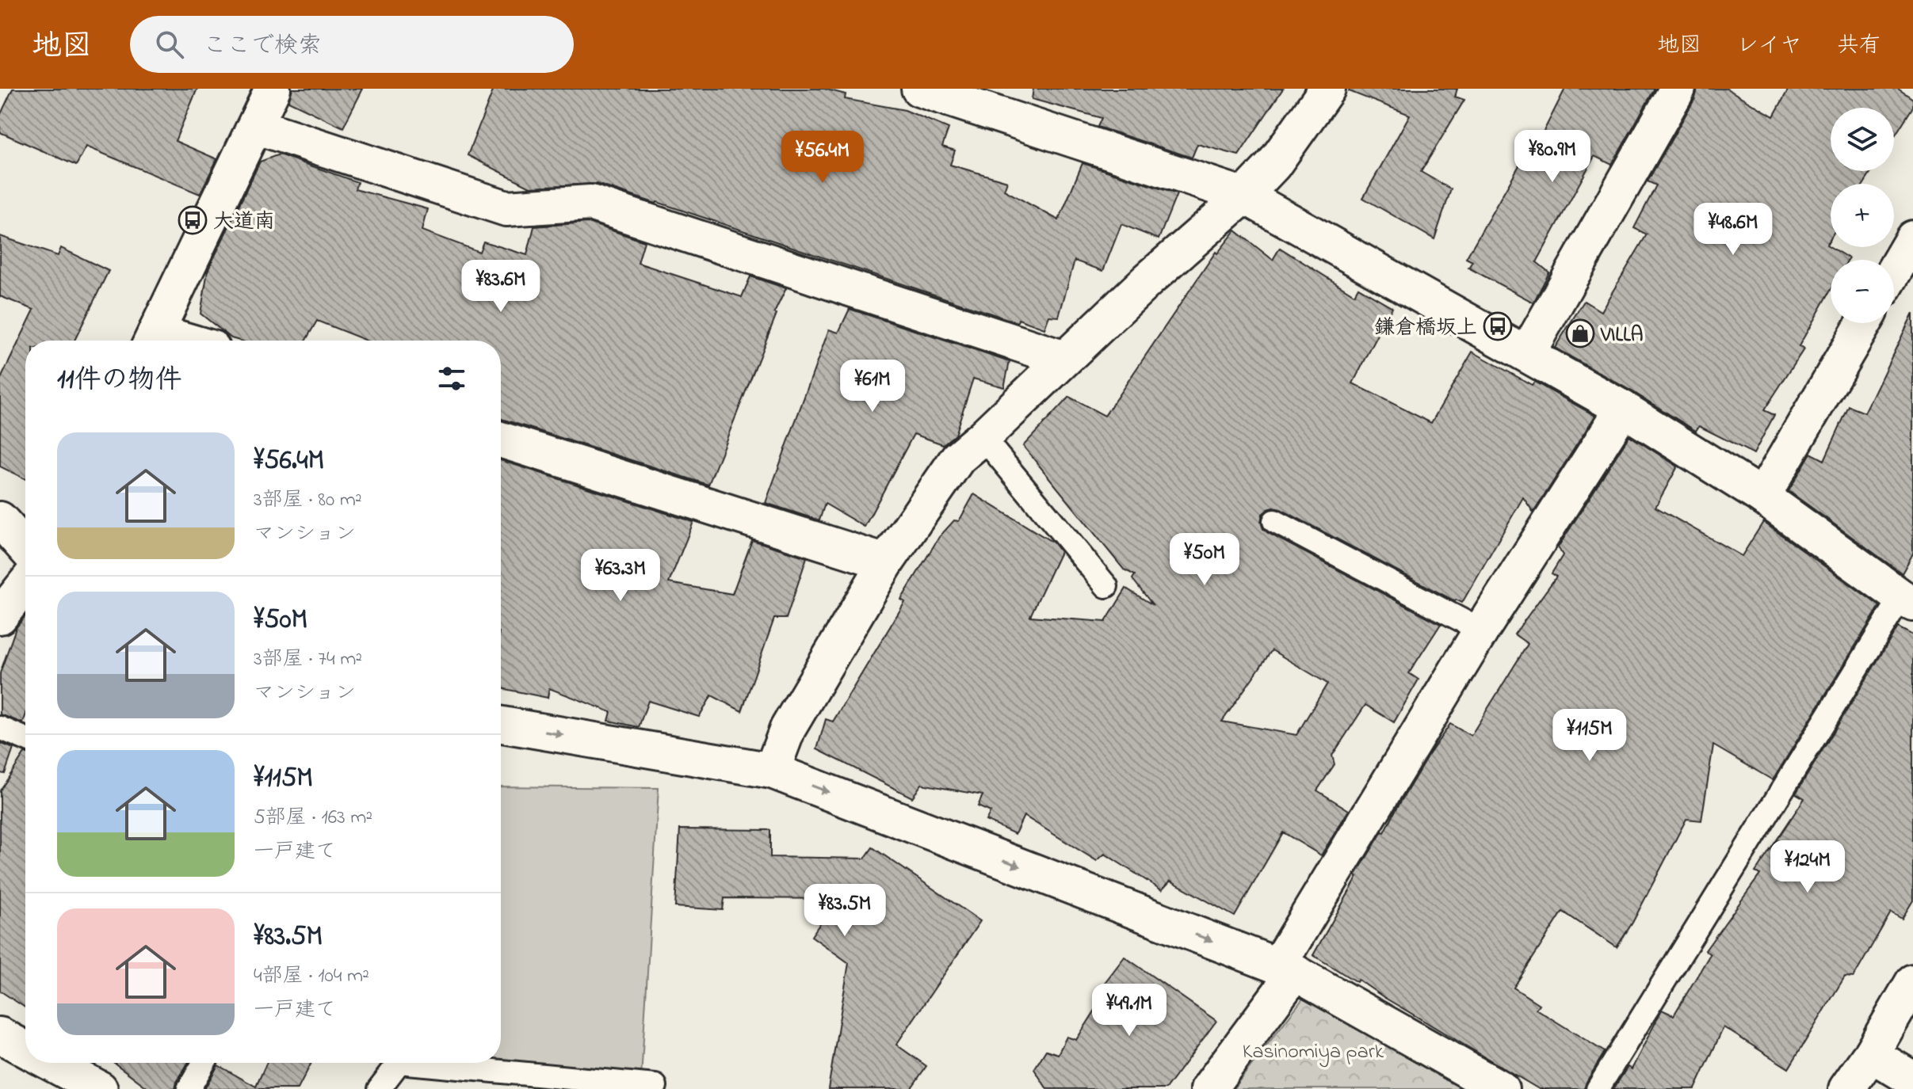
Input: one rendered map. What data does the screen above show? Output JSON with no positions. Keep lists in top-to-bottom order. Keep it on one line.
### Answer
{"parks":["Kasinomiya park"],"places":{"bus stop":["大道南","鎌倉橋坂上"],"shop":["VILLA"]},"page":{"header":"地図","search":"ここで検索","nav":["地図","レイヤ","共有"],"map_buttons":["+","−"],"price":["¥80.9M","¥56.4M","¥48.6M","¥83.6M","¥61M","¥50M","¥63.3M","¥115M","¥124M","¥83.5M","¥49.1M"],"heading":"11件の物件","list":[{"name":"¥56.4M","note":"3部屋 · 80 m² · マンション"},{"name":"¥50M","note":"3部屋 · 74 m² · マンション"},{"name":"¥115M","note":"5部屋 · 163 m² · 一戸建て"},{"name":"¥83.5M","note":"4部屋 · 104 m² · 一戸建て"}]}}
